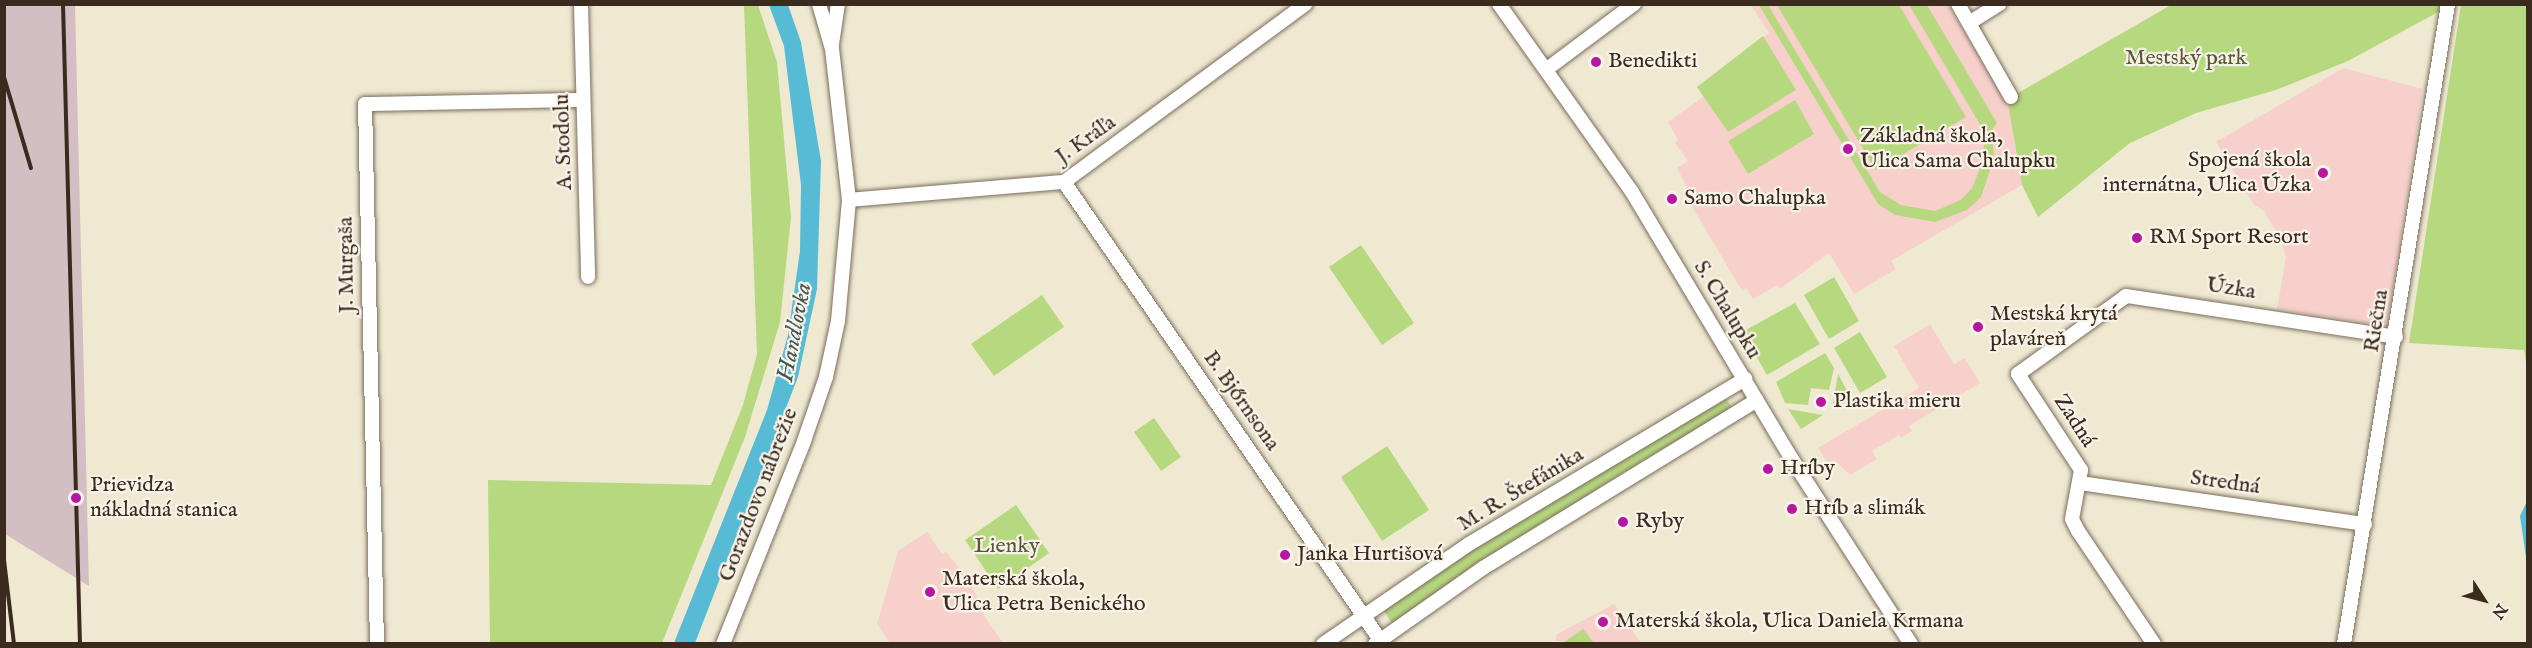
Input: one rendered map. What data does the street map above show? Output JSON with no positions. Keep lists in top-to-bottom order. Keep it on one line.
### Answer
{"streets":{"street":["J. Kráľa","A. Stodolu","J. Murgaša","Úzka","S. Chalupku","Riečna","B. Bjőrnsona","Zadná","Stredná","M. R. Štefánika","Gorazdovo nábrežie"]},"crossings":[["J. Kráľa","B. Bjőrnsona"],["J. Kráľa","Gorazdovo nábrežie"],["A. Stodolu","J. Murgaša"],["Úzka","Riečna"],["Úzka","Zadná"],["S. Chalupku","M. R. Štefánika"],["Riečna","Stredná"],["B. Bjőrnsona","M. R. Štefánika"],["Zadná","Stredná"]],"water":["Handlovka"],"parks":["Mestský park","Lienky"],"places":["Benedikti","Základná škola, Ulica Sama Chalupku","Spojená škola internátna, Ulica Úzka","Samo Chalupka","RM Sport Resort","Mestská krytá plaváreň","Plastika mieru","Hríby","Prievidza nákladná stanica","Hríb a slimák","Ryby","Janka Hurtišová","Materská škola, Ulica Petra Benického","Materská škola, Ulica Daniela Krmana"],"north":"bottom right"}
